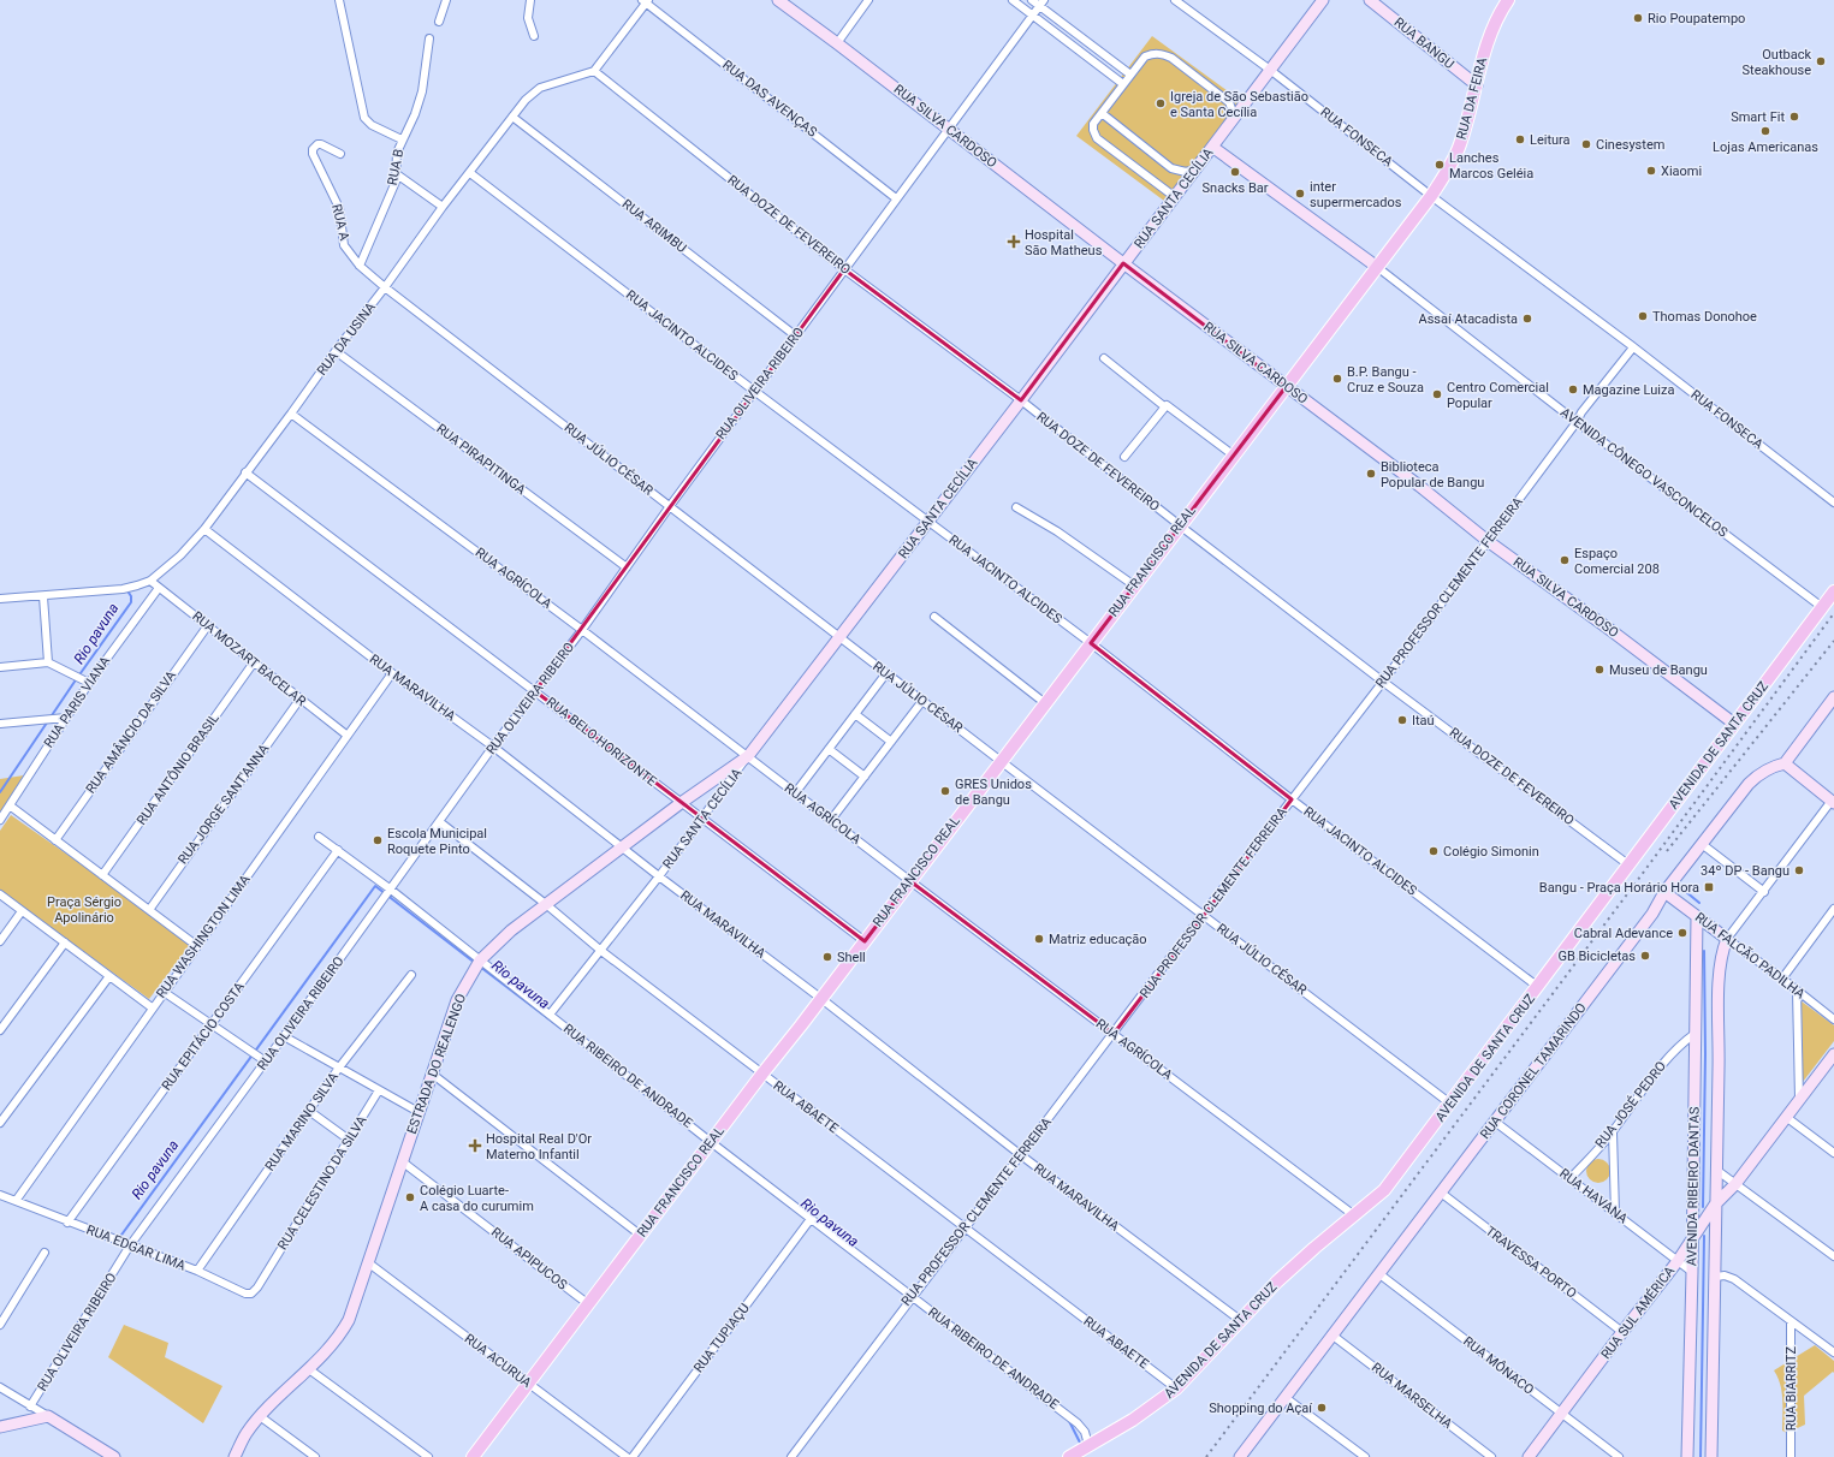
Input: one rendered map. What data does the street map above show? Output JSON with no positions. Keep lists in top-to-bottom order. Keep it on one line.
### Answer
{"streets":{"main road":["RUA DA FEIRA","RUA FRANCISCO REAL","AVENIDA DE SANTA CRUZ"],"street":["RUA BANGU","RUA DAS AVENÇAS","RUA SILVA CARDOSO","RUA FONSECA","RUA B","RUA SANTA CECÍLIA","RUA A","RUA DOZE DE FEVEREIRO","RUA ARIMBU","RUA JACINTO ALCIDES","RUA DA USINA","RUA OLIVEIRA RIBEIRO","RUA PIRAPITINGA","RUA JÚLIO CÉSAR","AVENIDA CÔNEGO VASCONCELOS","RUA AGRÍCOLA","RUA PROFESSOR CLEMENTE FERREIRA","RUA MOZART BACELAR","RUA MARAVILHA","RUA PARIS VIANA","RUA AMÂNCIO DA SILVA","RUA BELO HORIZONTE","RUA ANTÔNIO BRASIL","RUA JORGE SANT'ANNA","RUA WASHINGTON LIMA","RUA FALCÃO PADILHA","RUA EPITÁCIO COSTA","ESTRADA DO REALENGO","RUA CORONEL TAMARINDO","RUA RIBEIRO DE ANDRADE","RUA JOSÉ PEDRO","RUA ABAETE","RUA MARINO SILVA","RUA CELESTINO DA SILVA","AVENIDA RIBEIRO DANTAS","RUA HAVANA","RUA EDGAR LIMA","RUA APIPUCOS","TRAVESSA PORTO","RUA SUL AMÉRICA","RUA TUPIAÇU","RUA ACURUA","RUA MÔNACO","RUA BIARRITZ","RUA MARSELHA"]},"crossings":[["RUA BANGU","RUA DA FEIRA"],["RUA DAS AVENÇAS","RUA OLIVEIRA RIBEIRO"],["RUA DA FEIRA","RUA FONSECA"],["RUA DA FEIRA","RUA FRANCISCO REAL"],["RUA SILVA CARDOSO","RUA SANTA CECÍLIA"],["RUA SILVA CARDOSO","RUA OLIVEIRA RIBEIRO"],["RUA SILVA CARDOSO","RUA FRANCISCO REAL"],["RUA SILVA CARDOSO","RUA PROFESSOR CLEMENTE FERREIRA"],["RUA SILVA CARDOSO","AVENIDA DE SANTA CRUZ"],["RUA FONSECA","RUA SANTA CECÍLIA"],["RUA FONSECA","RUA FRANCISCO REAL"],["RUA FONSECA","RUA PROFESSOR CLEMENTE FERREIRA"],["RUA B","RUA A"],["RUA SANTA CECÍLIA","RUA DOZE DE FEVEREIRO"],["RUA SANTA CECÍLIA","RUA JACINTO ALCIDES"],["RUA SANTA CECÍLIA","RUA JÚLIO CÉSAR"],["RUA SANTA CECÍLIA","AVENIDA CÔNEGO VASCONCELOS"],["RUA SANTA CECÍLIA","RUA AGRÍCOLA"],["RUA SANTA CECÍLIA","RUA MARAVILHA"],["RUA SANTA CECÍLIA","RUA BELO HORIZONTE"],["RUA SANTA CECÍLIA","ESTRADA DO REALENGO"],["RUA SANTA CECÍLIA","RUA RIBEIRO DE ANDRADE"],["RUA SANTA CECÍLIA","RUA ABAETE"],["RUA A","RUA DA USINA"],["RUA A","RUA JÚLIO CÉSAR"],["RUA DOZE DE FEVEREIRO","RUA DA USINA"],["RUA DOZE DE FEVEREIRO","RUA OLIVEIRA RIBEIRO"],["RUA DOZE DE FEVEREIRO","RUA FRANCISCO REAL"],["RUA DOZE DE FEVEREIRO","RUA PROFESSOR CLEMENTE FERREIRA"],["RUA DOZE DE FEVEREIRO","AVENIDA DE SANTA CRUZ"],["RUA ARIMBU","RUA DA USINA"],["RUA ARIMBU","RUA OLIVEIRA RIBEIRO"],["RUA JACINTO ALCIDES","RUA DA USINA"],["RUA JACINTO ALCIDES","RUA OLIVEIRA RIBEIRO"],["RUA JACINTO ALCIDES","RUA FRANCISCO REAL"],["RUA JACINTO ALCIDES","RUA PROFESSOR CLEMENTE FERREIRA"],["RUA JACINTO ALCIDES","AVENIDA DE SANTA CRUZ"],["RUA DA USINA","RUA PIRAPITINGA"],["RUA DA USINA","RUA JÚLIO CÉSAR"],["RUA DA USINA","RUA AGRÍCOLA"],["RUA DA USINA","RUA MOZART BACELAR"],["RUA DA USINA","RUA MARAVILHA"],["RUA DA USINA","RUA BELO HORIZONTE"],["RUA OLIVEIRA RIBEIRO","RUA PIRAPITINGA"],["RUA OLIVEIRA RIBEIRO","RUA JÚLIO CÉSAR"],["RUA OLIVEIRA RIBEIRO","RUA AGRÍCOLA"],["RUA OLIVEIRA RIBEIRO","RUA MARAVILHA"],["RUA OLIVEIRA RIBEIRO","RUA BELO HORIZONTE"],["RUA OLIVEIRA RIBEIRO","RUA RIBEIRO DE ANDRADE"],["RUA OLIVEIRA RIBEIRO","RUA ABAETE"],["RUA OLIVEIRA RIBEIRO","RUA EDGAR LIMA"],["RUA JÚLIO CÉSAR","RUA FRANCISCO REAL"],["RUA JÚLIO CÉSAR","RUA PROFESSOR CLEMENTE FERREIRA"],["RUA JÚLIO CÉSAR","AVENIDA DE SANTA CRUZ"],["AVENIDA CÔNEGO VASCONCELOS","RUA FRANCISCO REAL"],["AVENIDA CÔNEGO VASCONCELOS","RUA PROFESSOR CLEMENTE FERREIRA"],["AVENIDA CÔNEGO VASCONCELOS","AVENIDA DE SANTA CRUZ"],["RUA FRANCISCO REAL","RUA AGRÍCOLA"],["RUA FRANCISCO REAL","RUA MARAVILHA"],["RUA FRANCISCO REAL","RUA BELO HORIZONTE"],["RUA FRANCISCO REAL","RUA RIBEIRO DE ANDRADE"],["RUA FRANCISCO REAL","RUA ABAETE"],["RUA FRANCISCO REAL","RUA APIPUCOS"],["RUA FRANCISCO REAL","RUA ACURUA"],["RUA AGRÍCOLA","RUA PROFESSOR CLEMENTE FERREIRA"],["RUA AGRÍCOLA","AVENIDA DE SANTA CRUZ"],["RUA AGRÍCOLA","ESTRADA DO REALENGO"],["RUA PROFESSOR CLEMENTE FERREIRA","RUA MARAVILHA"],["RUA PROFESSOR CLEMENTE FERREIRA","RUA RIBEIRO DE ANDRADE"],["RUA PROFESSOR CLEMENTE FERREIRA","RUA ABAETE"],["RUA MOZART BACELAR","RUA PARIS VIANA"],["RUA MOZART BACELAR","RUA AMÂNCIO DA SILVA"],["RUA MOZART BACELAR","RUA ANTÔNIO BRASIL"],["RUA MOZART BACELAR","RUA JORGE SANT'ANNA"],["RUA MOZART BACELAR","RUA WASHINGTON LIMA"],["RUA MARAVILHA","AVENIDA DE SANTA CRUZ"],["RUA MARAVILHA","RUA WASHINGTON LIMA"],["RUA MARAVILHA","ESTRADA DO REALENGO"],["RUA BELO HORIZONTE","ESTRADA DO REALENGO"],["AVENIDA DE SANTA CRUZ","RUA RIBEIRO DE ANDRADE"],["AVENIDA DE SANTA CRUZ","RUA ABAETE"],["RUA WASHINGTON LIMA","RUA EDGAR LIMA"],["RUA FALCÃO PADILHA","RUA CORONEL TAMARINDO"],["RUA FALCÃO PADILHA","AVENIDA RIBEIRO DANTAS"],["RUA EPITÁCIO COSTA","RUA RIBEIRO DE ANDRADE"],["RUA EPITÁCIO COSTA","RUA EDGAR LIMA"],["ESTRADA DO REALENGO","RUA RIBEIRO DE ANDRADE"],["ESTRADA DO REALENGO","RUA ABAETE"],["ESTRADA DO REALENGO","RUA APIPUCOS"],["ESTRADA DO REALENGO","RUA ACURUA"],["RUA CORONEL TAMARINDO","RUA HAVANA"],["RUA CORONEL TAMARINDO","TRAVESSA PORTO"],["RUA CORONEL TAMARINDO","RUA MÔNACO"],["RUA CORONEL TAMARINDO","RUA MARSELHA"],["RUA RIBEIRO DE ANDRADE","RUA TUPIAÇU"],["RUA JOSÉ PEDRO","AVENIDA RIBEIRO DANTAS"],["RUA JOSÉ PEDRO","RUA HAVANA"],["RUA MARINO SILVA","RUA EDGAR LIMA"],["RUA CELESTINO DA SILVA","RUA EDGAR LIMA"],["AVENIDA RIBEIRO DANTAS","RUA HAVANA"],["AVENIDA RIBEIRO DANTAS","RUA SUL AMÉRICA"],["RUA HAVANA","RUA SUL AMÉRICA"],["TRAVESSA PORTO","RUA SUL AMÉRICA"],["RUA SUL AMÉRICA","RUA MÔNACO"]],"water":["Rio pavuna"],"parks":["Praça Sérgio Apolinário"],"places":{"other":["Rio Poupatempo","Outback Steakhouse","Igreja de São Sebastião e Santa Cecília","Smart Fit","Lojas Americanas","Leitura","Cinesystem","Lanches Marcos Geléia","Xiaomi","Snacks Bar","inter supermercados","Thomas Donohoe","Assaí Atacadista","B.P. Bangu - Cruz e Souza","Magazine Luiza","Centro Comercial Popular","Biblioteca Popular de Bangu","Espaço Comercial 208","Museu de Bangu","Itaú","GRES Unidos de Bangu","Escola Municipal Roquete Pinto","Colégio Simonin","34º DP - Bangu","Cabral Adevance","Matriz educação","GB Bicicletas","Shell","Colégio Luarte- A casa do curumim","Shopping do Açaí"],"health":["Hospital São Matheus","Hospital Real D'Or Materno Infantil"],"transit":["Bangu - Praça Horário Hora"]}}
